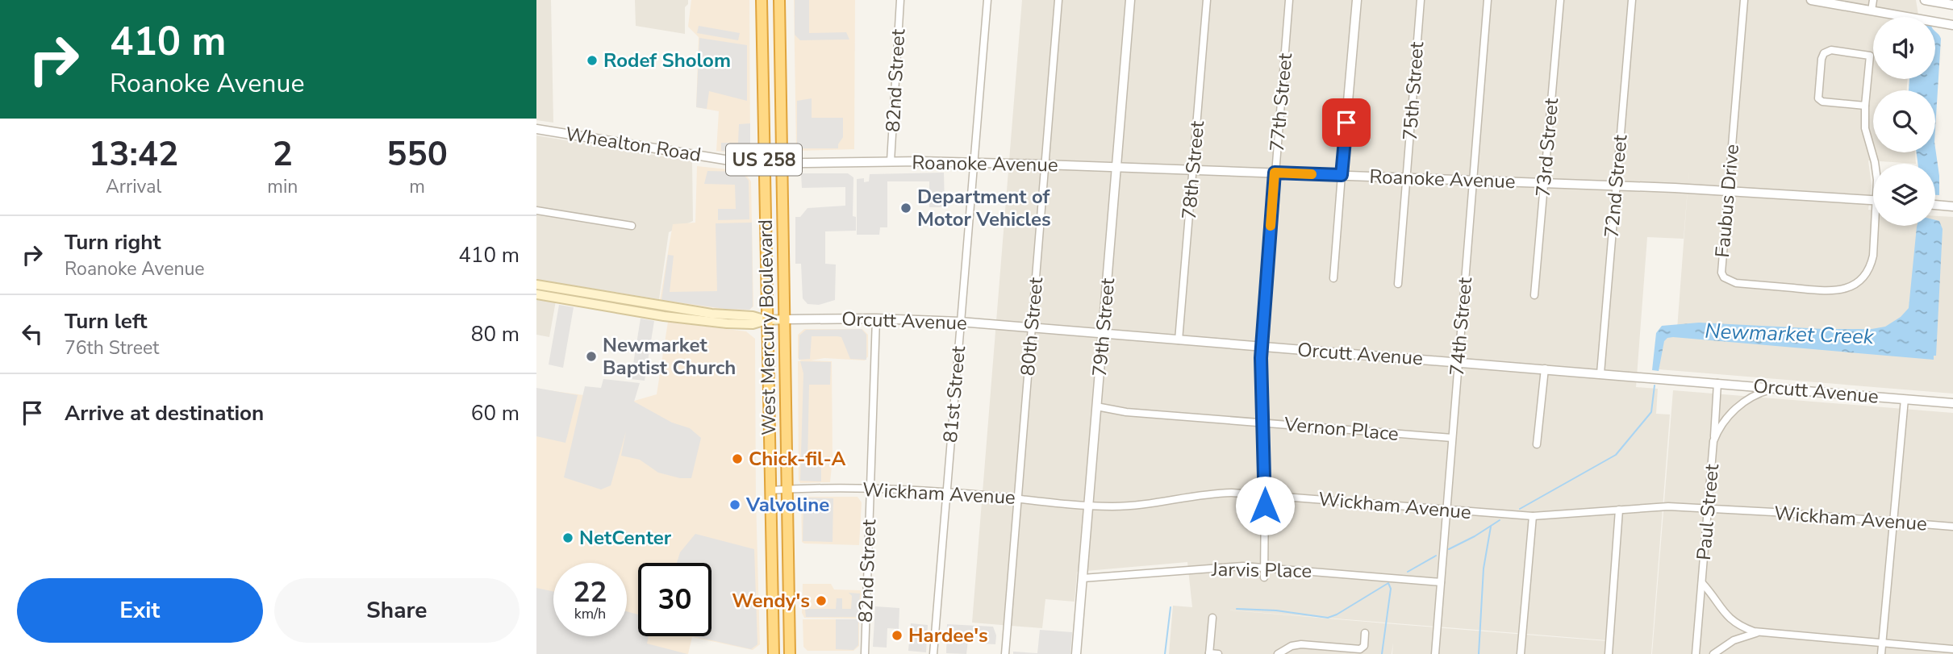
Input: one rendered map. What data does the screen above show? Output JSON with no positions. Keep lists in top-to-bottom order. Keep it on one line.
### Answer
{"streets":{"highway":["US 258","West Mercury Boulevard"],"main road":["Orcutt Avenue"],"street":["82nd Street","75th Street","77th Street","Whealton Road","73rd Street","Roanoke Avenue","78th Street","72nd Street","Faubus Drive","80th Street","74th Street","79th Street","81st Street","Vernon Place","Wickham Avenue","Paul Street","Jarvis Place"]},"crossings":[["82nd Street","Roanoke Avenue"],["82nd Street","Orcutt Avenue"],["82nd Street","Wickham Avenue"],["75th Street","Roanoke Avenue"],["77th Street","Roanoke Avenue"],["77th Street","Orcutt Avenue"],["77th Street","Vernon Place"],["77th Street","Wickham Avenue"],["77th Street","Jarvis Place"],["Whealton Road","Roanoke Avenue"],["Whealton Road","West Mercury Boulevard"],["73rd Street","Roanoke Avenue"],["Roanoke Avenue","78th Street"],["Roanoke Avenue","72nd Street"],["Roanoke Avenue","Faubus Drive"],["Roanoke Avenue","80th Street"],["Roanoke Avenue","74th Street"],["Roanoke Avenue","West Mercury Boulevard"],["Roanoke Avenue","79th Street"],["Roanoke Avenue","81st Street"],["78th Street","Orcutt Avenue"],["72nd Street","Orcutt Avenue"],["Orcutt Avenue","80th Street"],["Orcutt Avenue","74th Street"],["Orcutt Avenue","West Mercury Boulevard"],["Orcutt Avenue","79th Street"],["Orcutt Avenue","81st Street"],["Orcutt Avenue","Paul Street"],["80th Street","Wickham Avenue"],["74th Street","Vernon Place"],["74th Street","Wickham Avenue"],["74th Street","Jarvis Place"],["West Mercury Boulevard","Wickham Avenue"],["79th Street","Vernon Place"],["79th Street","Wickham Avenue"],["79th Street","Jarvis Place"],["81st Street","Wickham Avenue"],["Wickham Avenue","Paul Street"]],"water":["Newmarket Creek"],"places":["Rodef Sholom","Department of Motor Vehicles","Newmarket Baptist Church","Chick-fil-A","Valvoline","NetCenter","Wendy's","Hardee's"],"page":{"turn":["410 m","Roanoke Avenue"],"eta":["13:42","Arrival","2","min","550","m"],"list":[{"name":"Turn right","note":"Roanoke Avenue","value":"410 m"},{"name":"Turn left","note":"76th Street","value":"80 m"},{"name":"Arrive at destination","value":"60 m"}],"speed":"22 km/h","limit":"30","buttons":["Exit","Share"]}}
